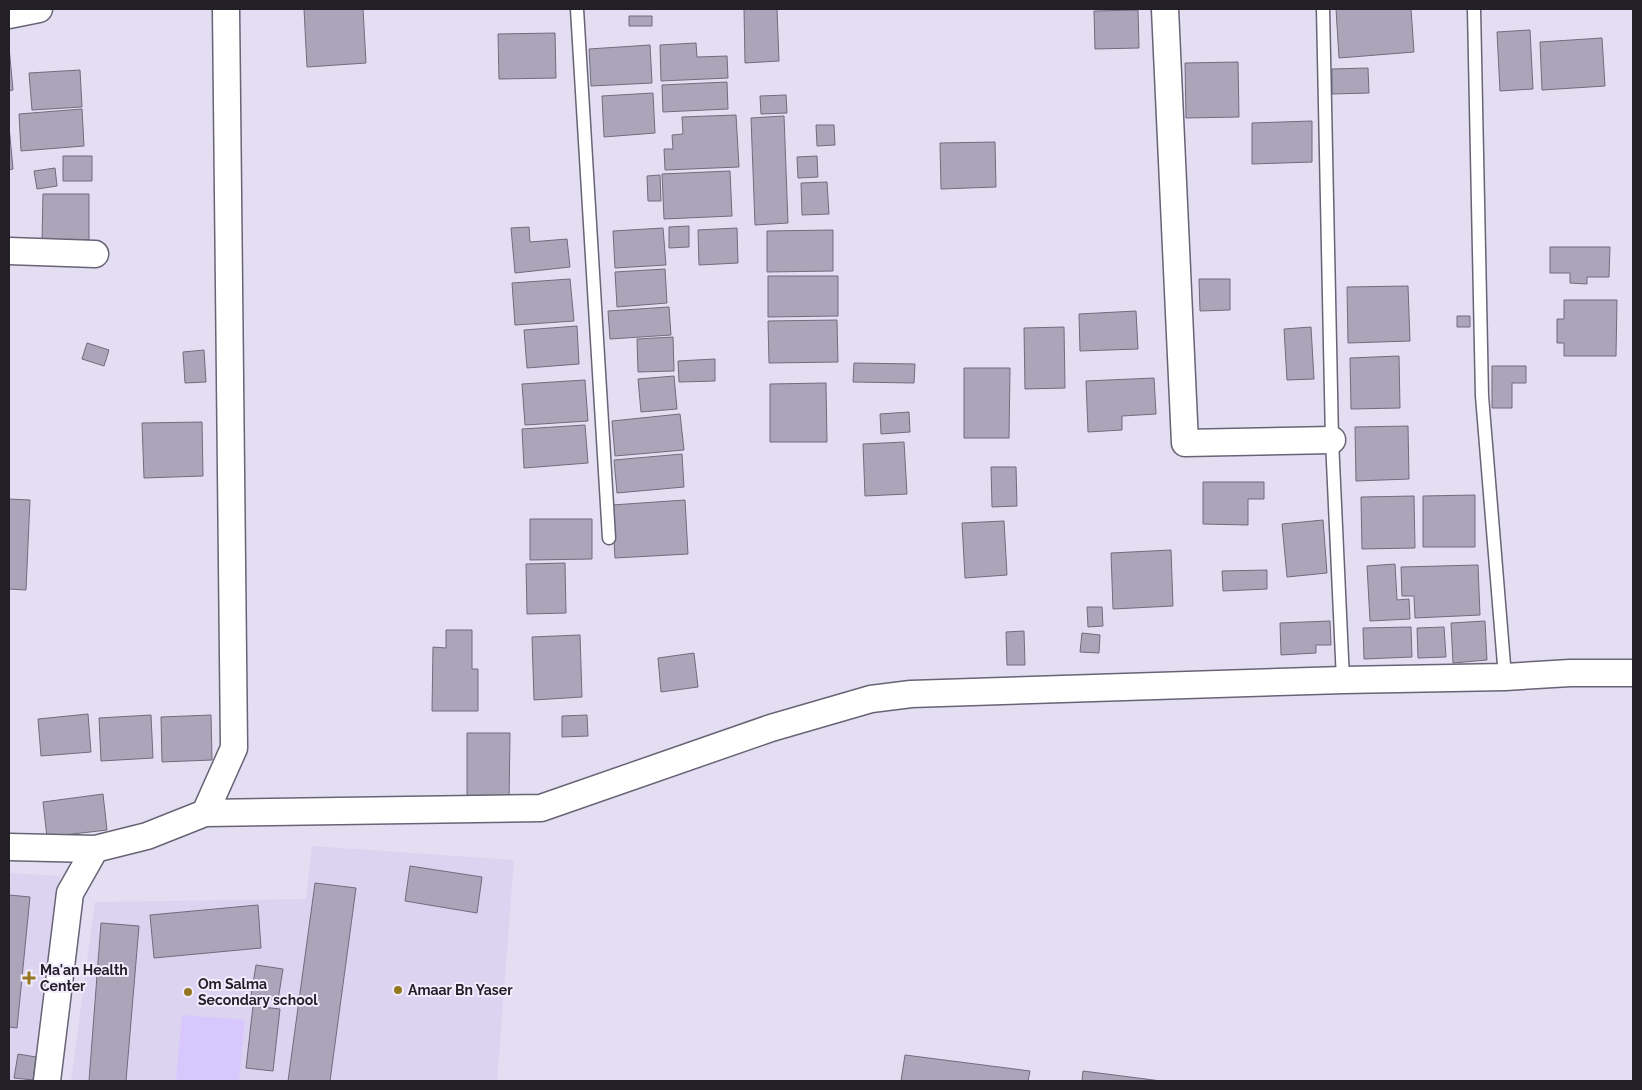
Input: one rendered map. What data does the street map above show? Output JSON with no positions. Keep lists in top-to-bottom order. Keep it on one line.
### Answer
{"places":{"health":["Ma'an Health Center"],"other":["Amaar Bn Yaser","Om Salma Secondary school"]}}
